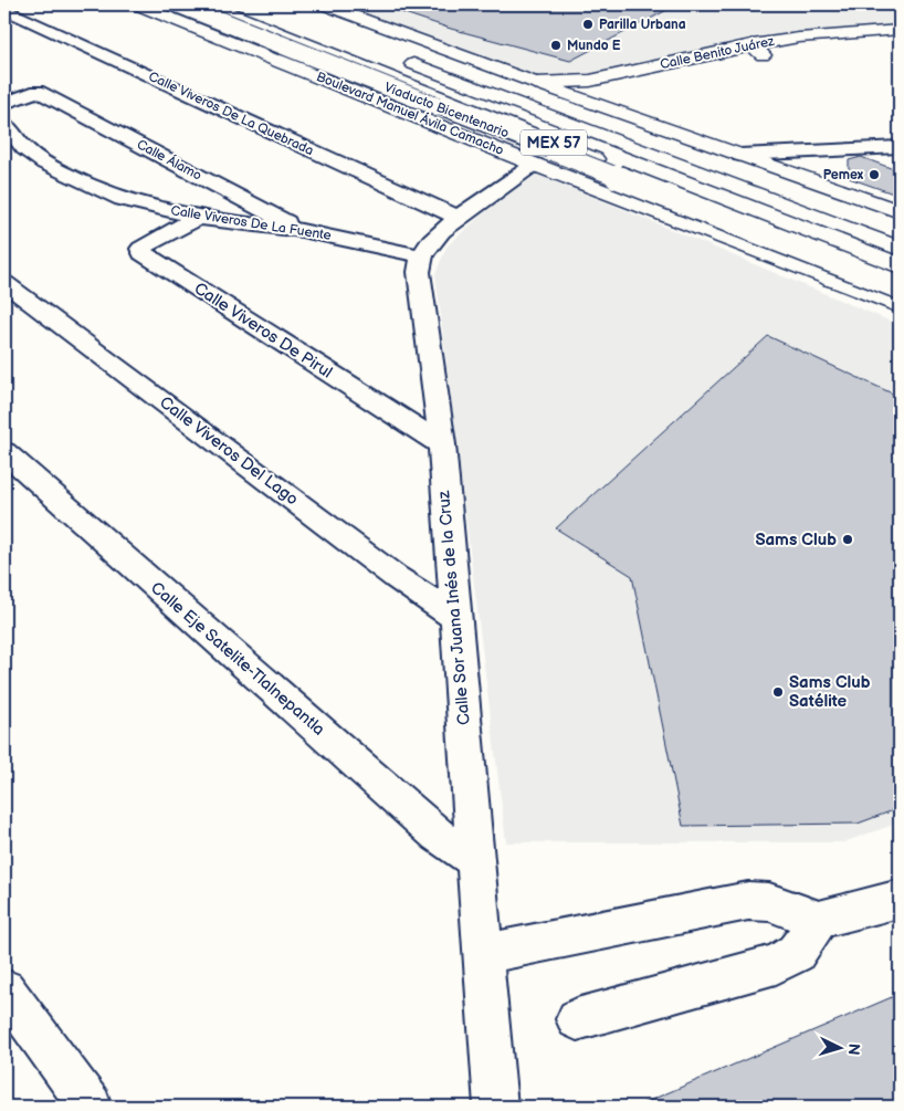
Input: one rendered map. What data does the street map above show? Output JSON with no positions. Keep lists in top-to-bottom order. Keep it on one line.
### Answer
{"streets":{"main road":["Calle Benito Juárez","Viaducto Bicentenario","Boulevard Manuel Ávila Camacho","MEX 57"],"street":["Calle Viveros De La Quebrada","Calle Álamo","Calle Viveros De La Fuente","Calle Viveros De Pirul","Calle Viveros Del Lago","Calle Sor Juana Inés de la Cruz","Calle Eje Satelite-Tlalnepantla"]},"crossings":[["Calle Álamo","Calle Viveros De La Fuente"],["Calle Viveros De La Fuente","Calle Viveros De Pirul"],["Calle Viveros De La Fuente","Calle Sor Juana Inés de la Cruz"],["Calle Viveros De Pirul","Calle Sor Juana Inés de la Cruz"],["Calle Viveros Del Lago","Calle Sor Juana Inés de la Cruz"],["Calle Sor Juana Inés de la Cruz","Calle Eje Satelite-Tlalnepantla"]],"places":["Parilla Urbana","Mundo E","Pemex","Sams Club","Sams Club Satélite"],"north":"right"}
